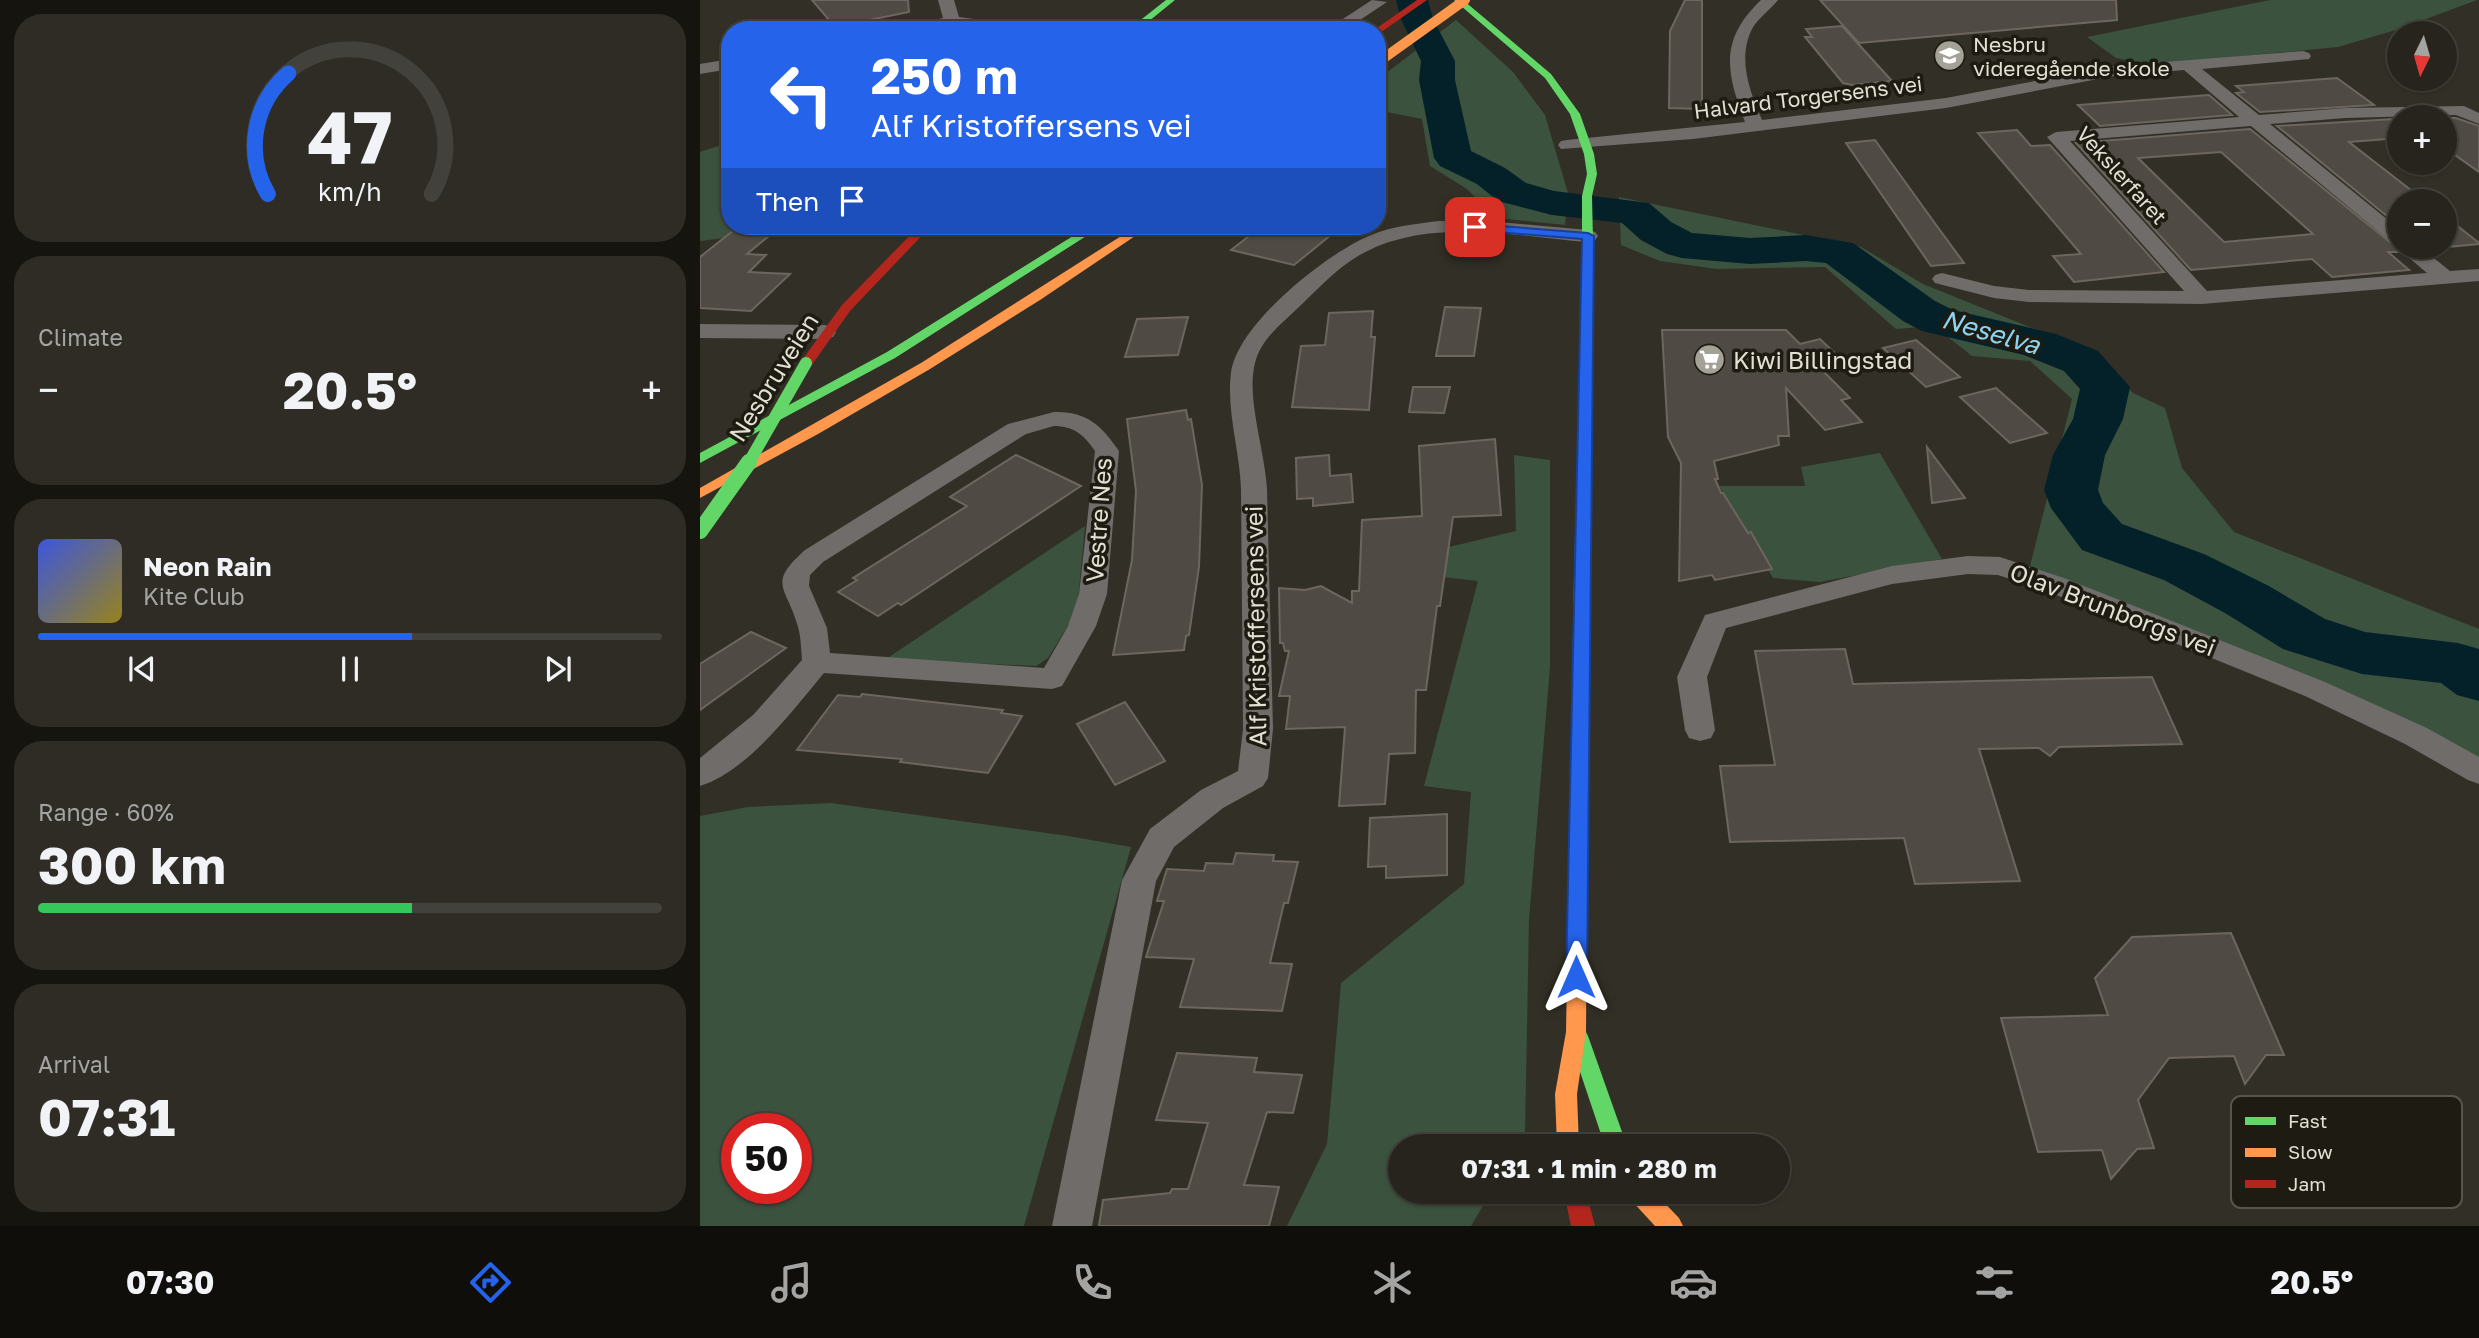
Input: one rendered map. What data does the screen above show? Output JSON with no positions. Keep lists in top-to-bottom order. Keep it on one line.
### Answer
{"streets":{"main road":["Nesbruveien"],"street":["Halvard Torgersens vei","Vekslerfaret","Vestre Nes","Olav Brunborgs vei","Alf Kristoffersens vei"]},"water":["Neselva"],"places":{"school or university":["Nesbru videregående skole"],"supermarket":["Kiwi Billingstad"]},"legend":["Fast","Slow","Jam"],"north":"bottom","page":{"map_buttons":["+","−"],"turn":["250 m","Alf Kristoffersens vei"],"then":"Then","tile":["Climate",["Range · 60%","300 km"],["Arrival","07:31"]],"heat":["−","20.5°","+"],"song":["Neon Rain","Kite Club"],"limit":"50","trip":"07:31 · 1 min · 280 m","tabs":["07:30","20.5°"],"gauge":["47","km/h"]}}
